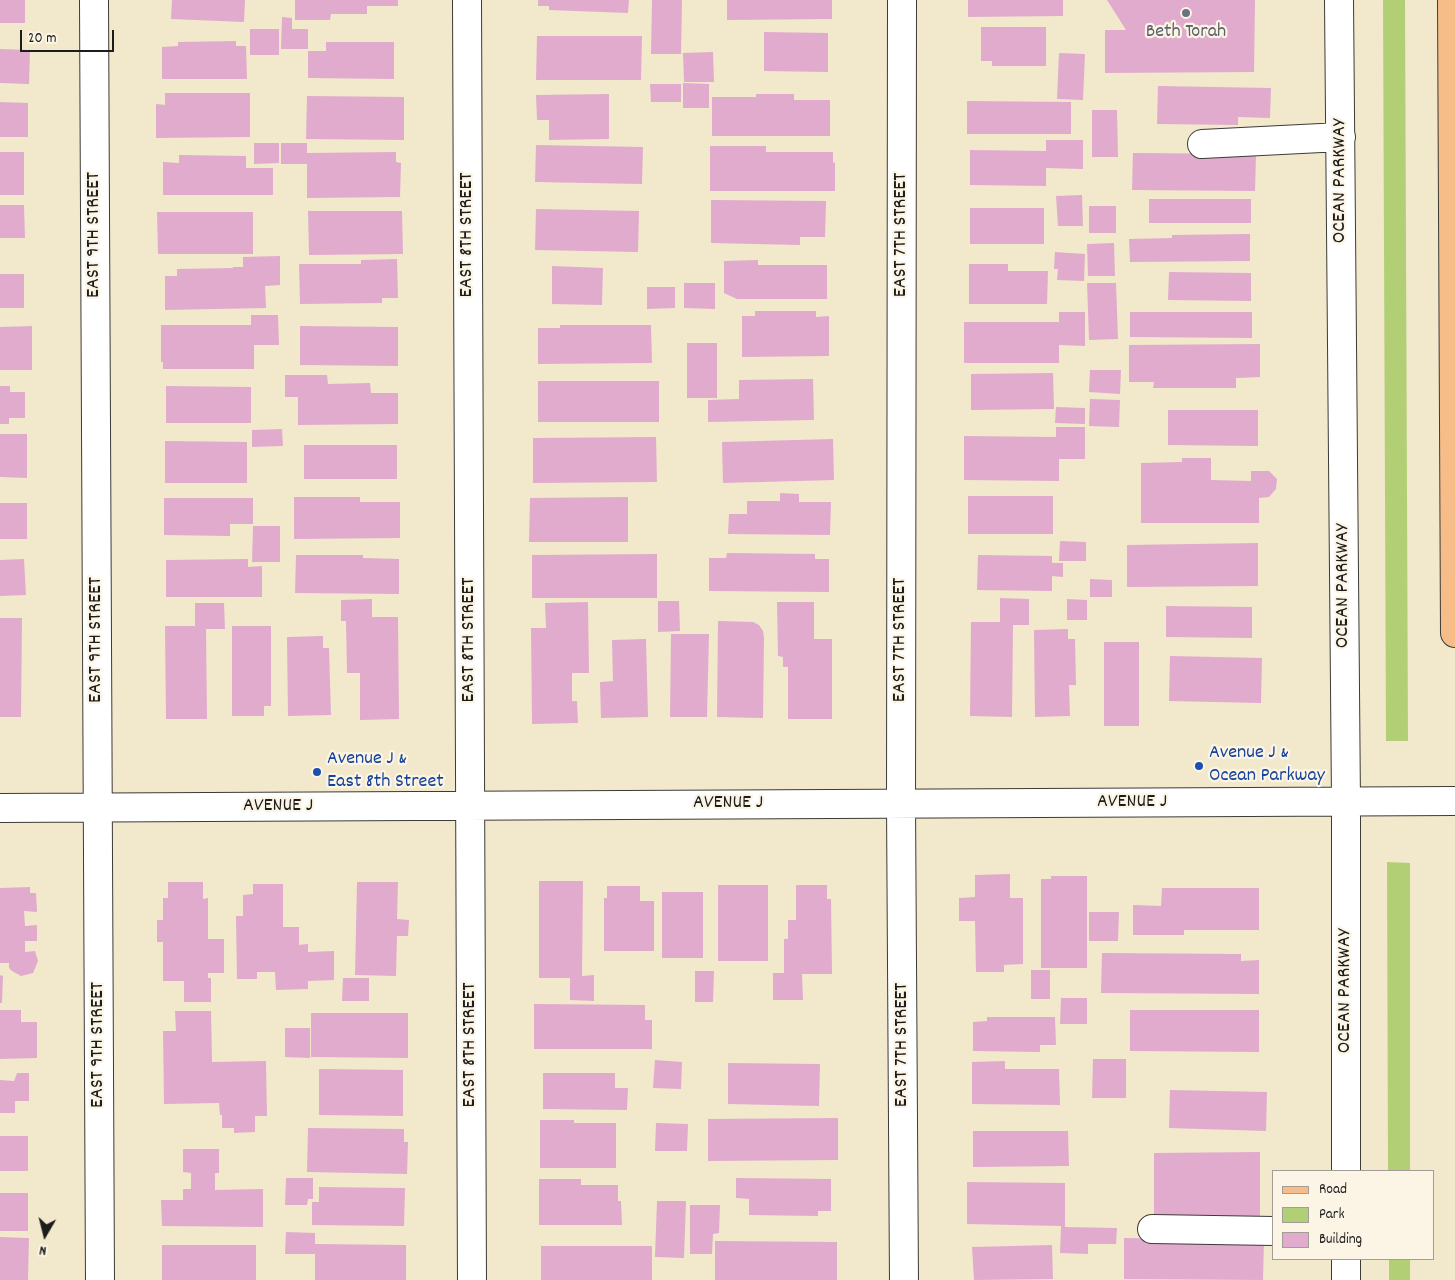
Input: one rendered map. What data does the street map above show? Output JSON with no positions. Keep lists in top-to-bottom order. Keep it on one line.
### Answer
{"streets":{"street":["OCEAN PARKWAY","EAST 9TH STREET","EAST 8TH STREET","EAST 7TH STREET","AVENUE J"]},"crossings":[["OCEAN PARKWAY","AVENUE J"],["EAST 9TH STREET","AVENUE J"],["EAST 8TH STREET","AVENUE J"],["EAST 7TH STREET","AVENUE J"]],"places":["Beth Torah","Avenue J & Ocean Parkway","Avenue J & East 8th Street"],"legend":["Road","Park","Building"],"scale_bar":"20 m","north":"bottom"}
